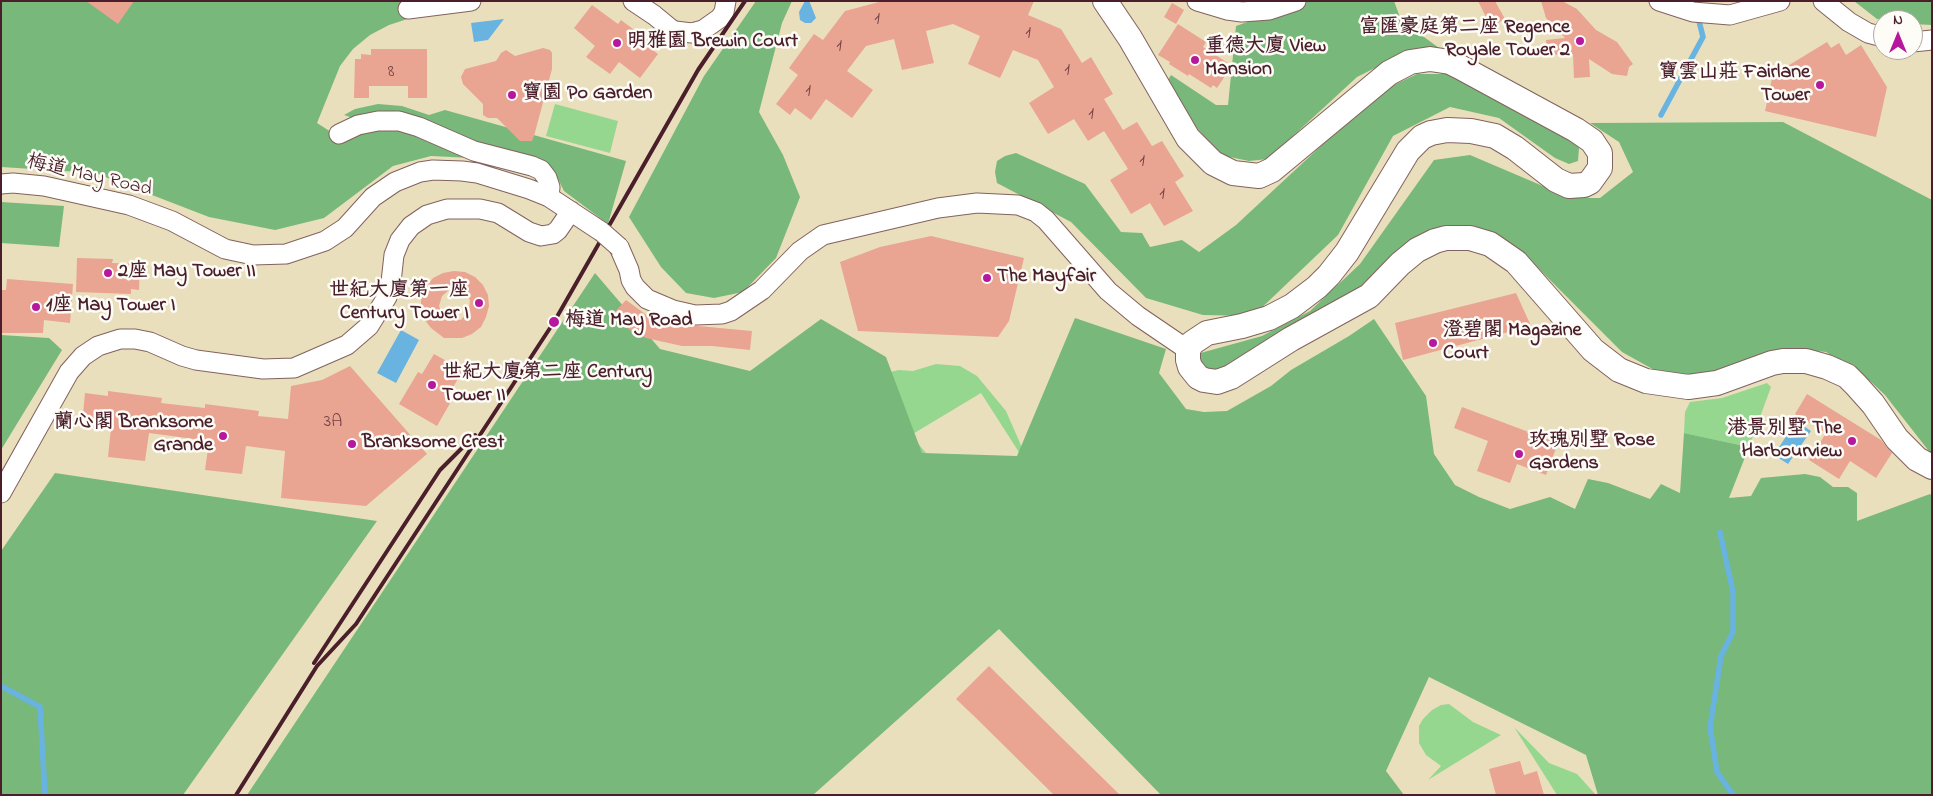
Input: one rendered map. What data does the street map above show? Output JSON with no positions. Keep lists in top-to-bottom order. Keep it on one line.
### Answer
{"streets":{"street":["梅道 May Road"]},"places":["富匯豪庭第二座 Regence Royale Tower 2","明雅園 Brewin Court","重德大廈 View Mansion","寶雲山莊 Fairlane Tower","寶園 Po Garden","2座 May Tower II","The Mayfair","世紀大廈第一座 Century Tower I","1座 May Tower I","梅道 May Road","澄碧閣 Magazine Court","世紀大廈第二座 Century Tower II","蘭心閣 Branksome Grande","港景別墅 The Harbourview","Branksome Crest","玫瑰別墅 Rose Gardens"],"house_numbers":["1","1","1","1","8","1","1","1","1","3A"],"north":"top"}
